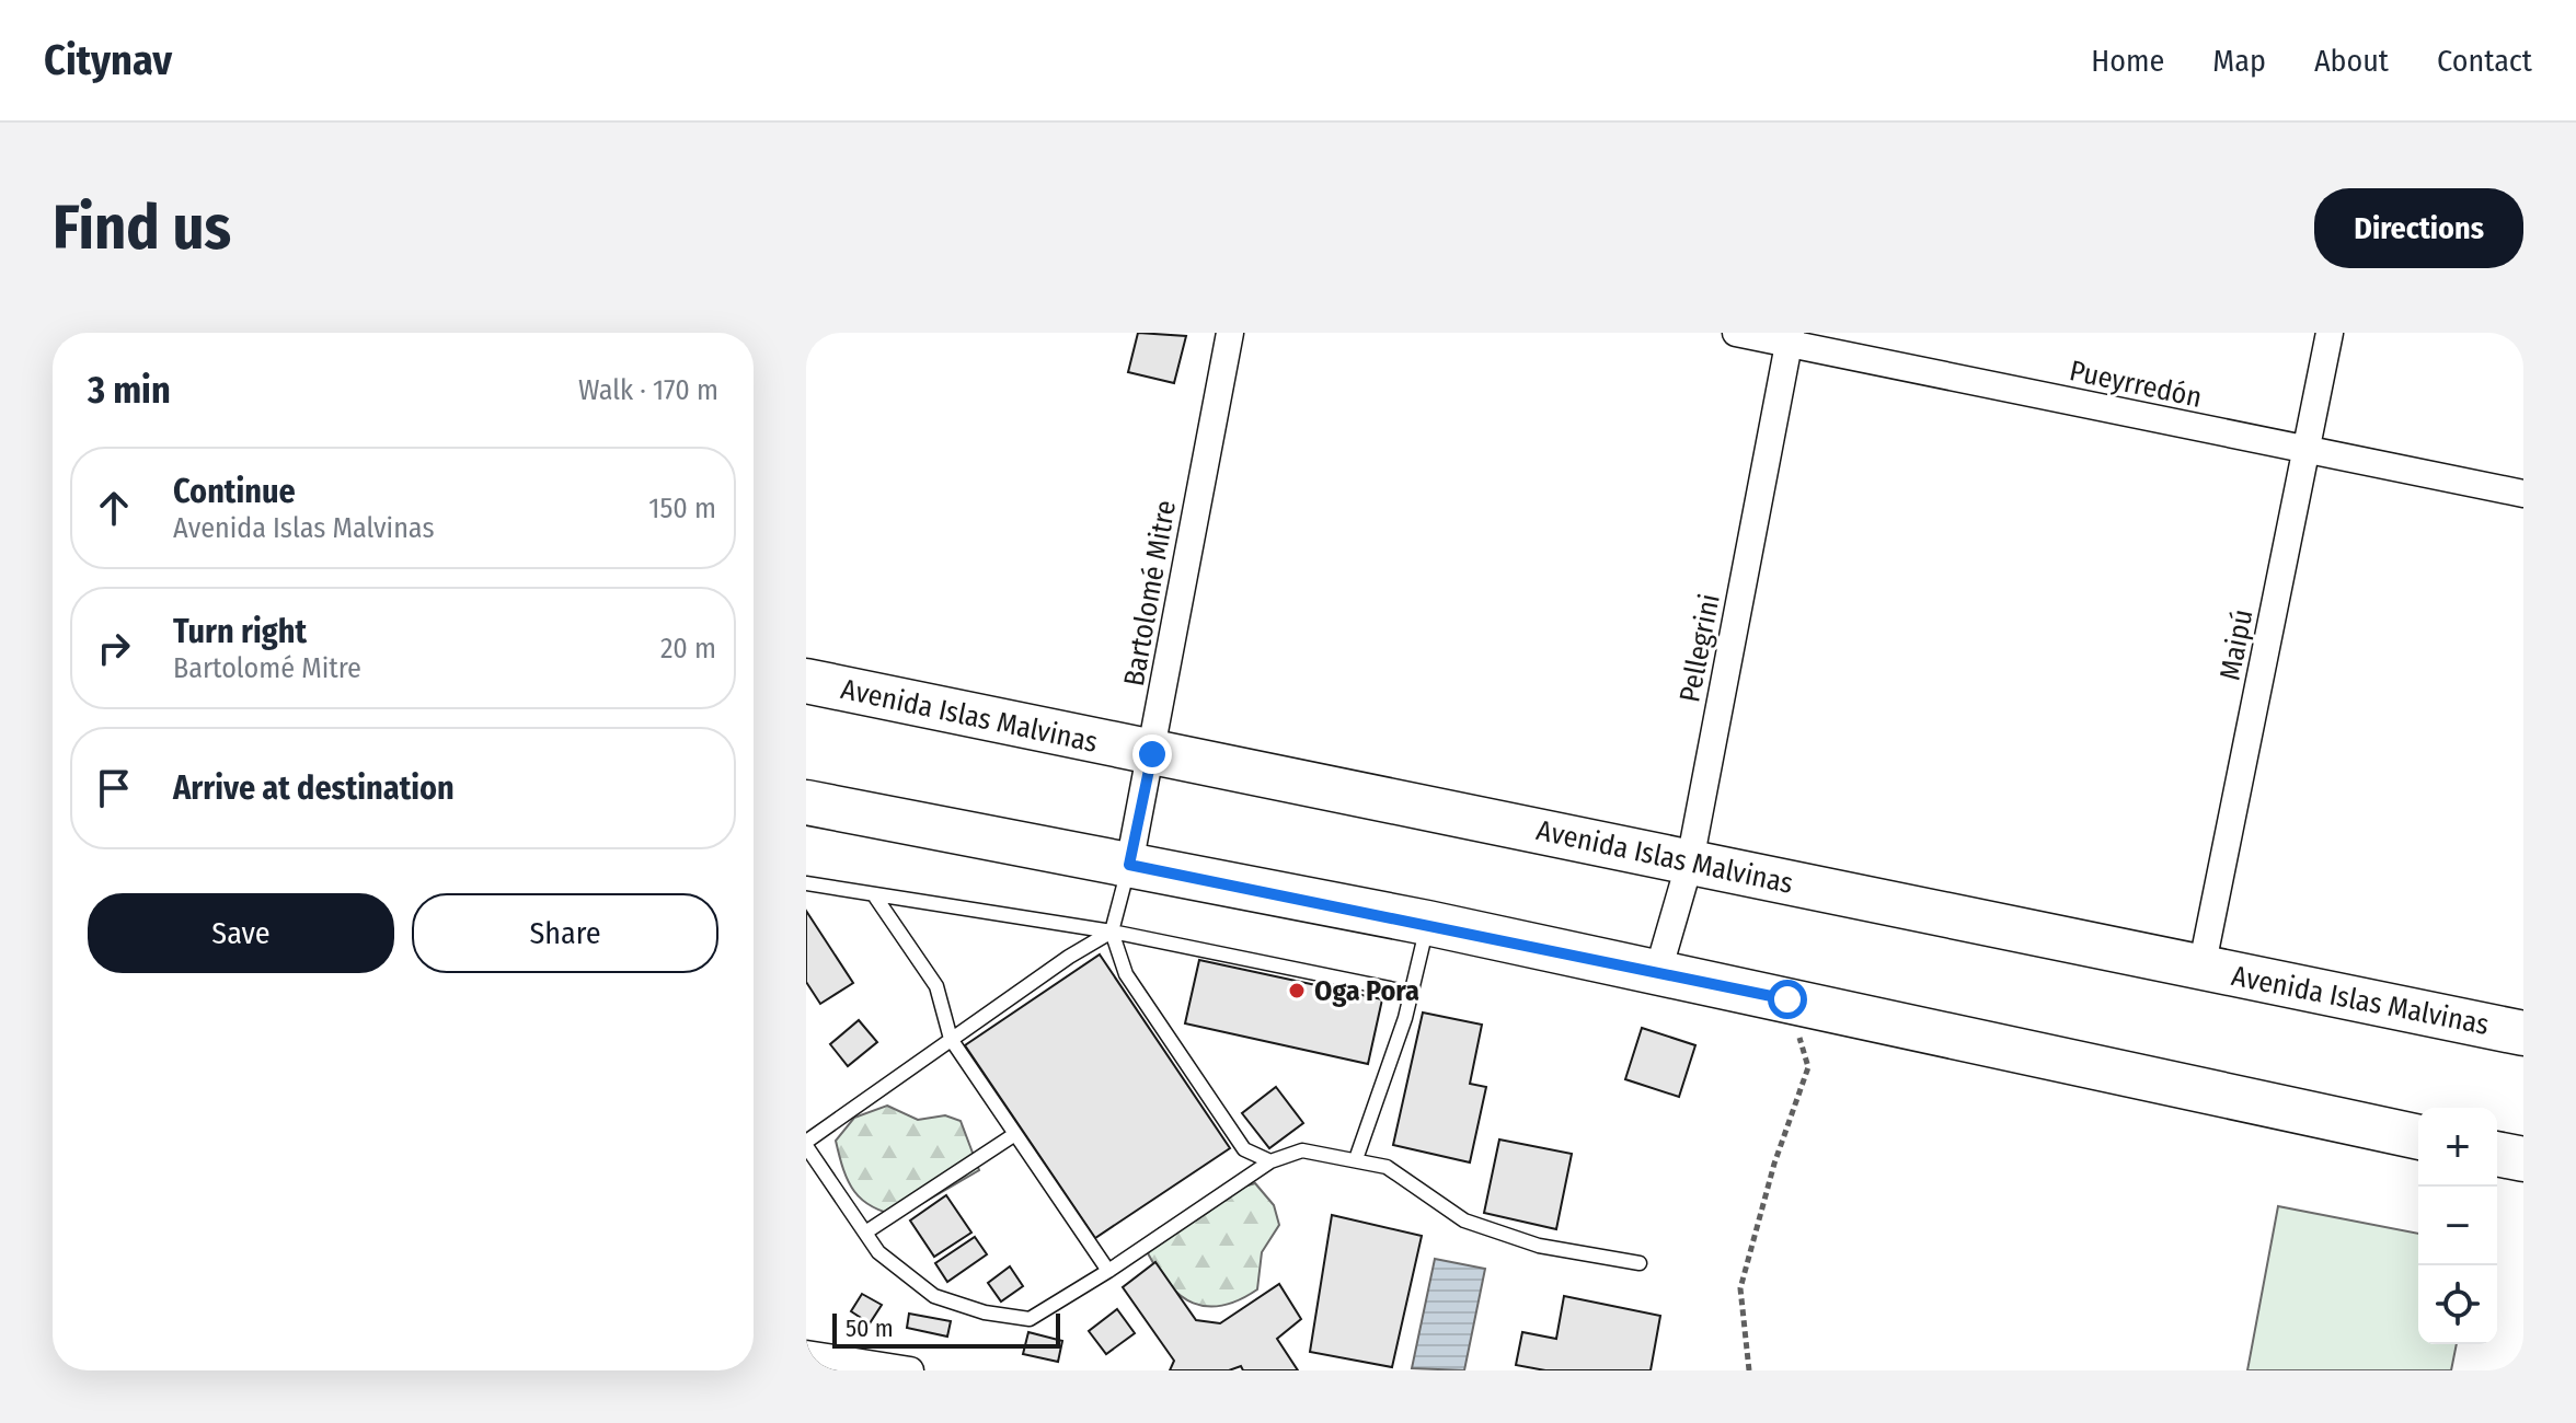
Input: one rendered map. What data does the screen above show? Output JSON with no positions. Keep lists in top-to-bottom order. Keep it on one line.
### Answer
{"streets":{"main road":["Avenida Islas Malvinas"],"street":["Pueyrredón","Bartolomé Mitre","Maipú","Pellegrini"]},"crossings":[["Pueyrredón","Maipú"],["Pueyrredón","Pellegrini"],["Bartolomé Mitre","Avenida Islas Malvinas"],["Maipú","Avenida Islas Malvinas"],["Pellegrini","Avenida Islas Malvinas"]],"places":["Oga Pora"],"scale_bar":"50 m","page":{"header":"Citynav","nav":["Home","Map","About","Contact"],"buttons":["Directions",["Save","Share"]],"title":"Find us","heading":["3 min","Walk · 170 m"],"list":[["Continue","Avenida Islas Malvinas","150 m"],["Turn right","Bartolomé Mitre","20 m"],"Arrive at destination"],"map_buttons":["+","−"],"scale":"50 m"}}
